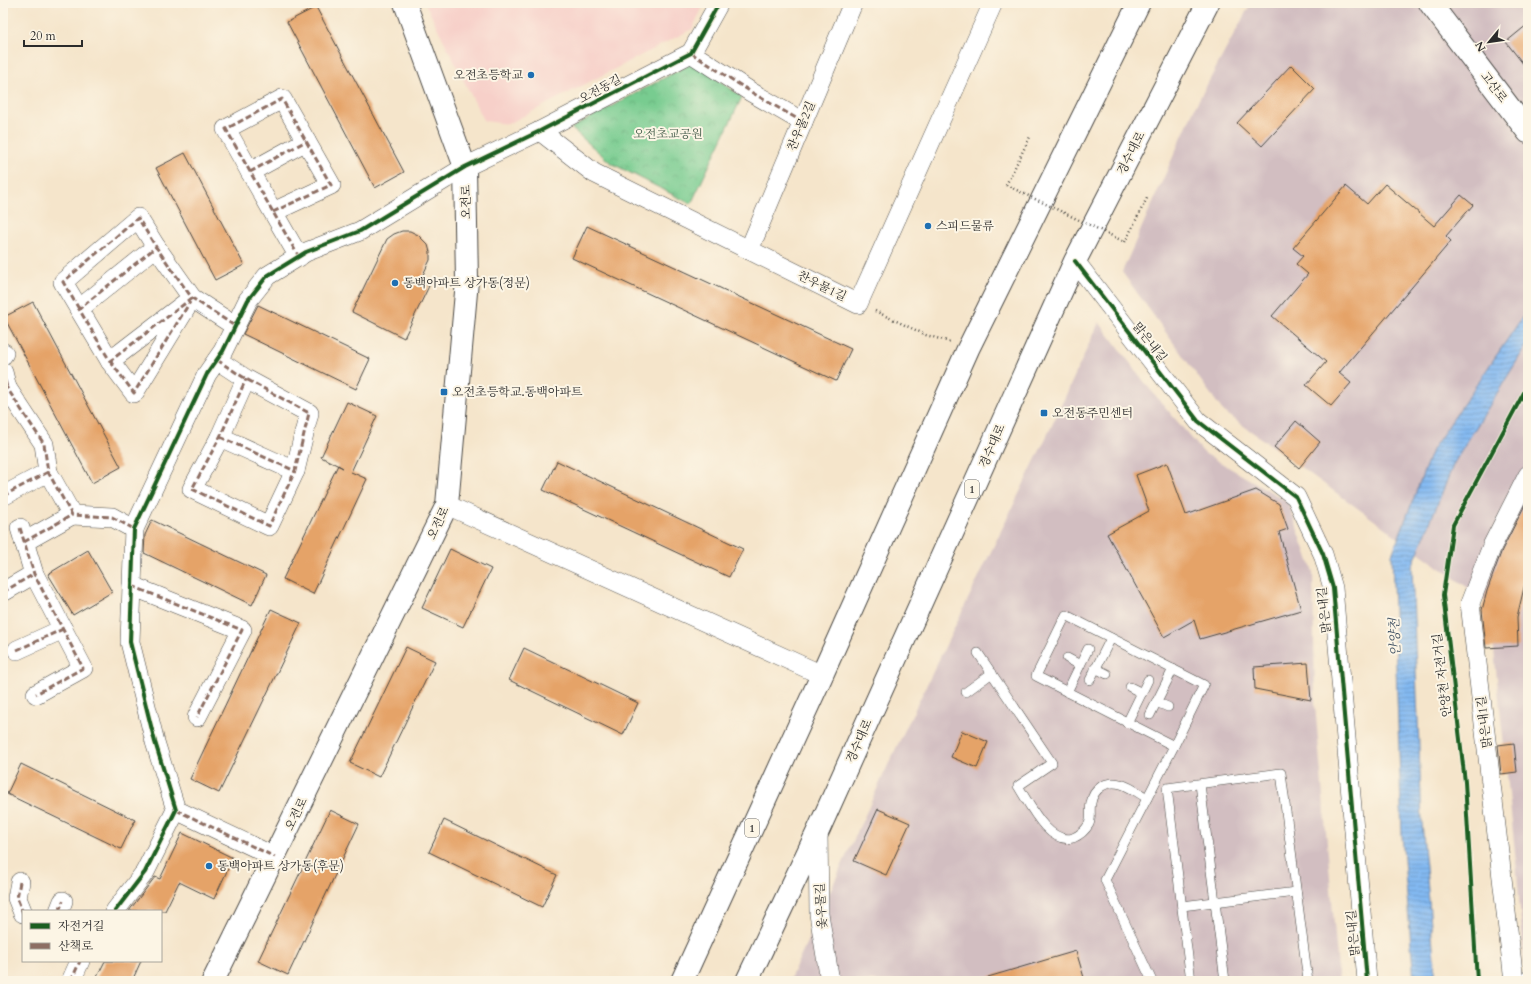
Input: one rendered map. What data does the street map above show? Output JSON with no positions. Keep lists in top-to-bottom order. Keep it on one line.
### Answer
{"streets":{"main road":["고산로","경수대로","오전로","1"],"street":["오전동길","찬우물2길","찬우물1길","맑은내길","맑은내1길","옻우물길"],"cycle path":["안양천 자전거길"]},"crossings":[["오전동길","오전로"],["오전동길","찬우물1길"],["찬우물2길","찬우물1길"],["경수대로","맑은내길"],["경수대로","옻우물길"]],"water":["안양천"],"parks":["오전초교공원"],"places":{"other":["오전초등학교","스피드물류","동백아파트 상가동(정문)","동백아파트 상가동(후문)"],"transit":["오전초등학교.동백아파트","오전동주민센터"]},"legend":["자전거길","산책로"],"scale_bar":"20 m","north":"bottom left"}
